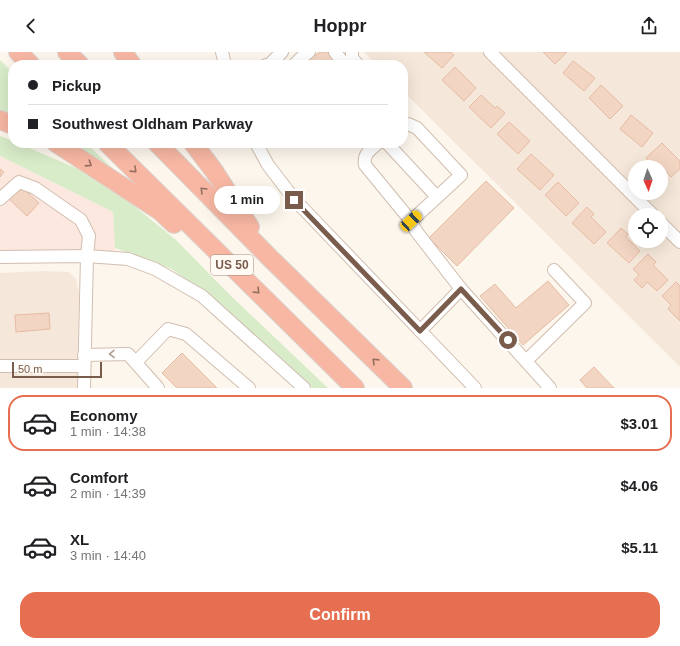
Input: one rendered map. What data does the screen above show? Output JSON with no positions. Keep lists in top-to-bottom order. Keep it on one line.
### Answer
{"streets":{"highway":["US 50"]},"scale_bar":"50 m","north":"bottom","page":{"header":"Hoppr","banner":["Pickup","Southwest Oldham Parkway"],"bubble":"1 min","scale":"50 m","list":[{"name":"Economy","note":"1 min · 14:38","value":"$3.01"},{"name":"Comfort","note":"2 min · 14:39","value":"$4.06"},{"name":"XL","note":"3 min · 14:40","value":"$5.11"}],"buttons":"Confirm"}}
